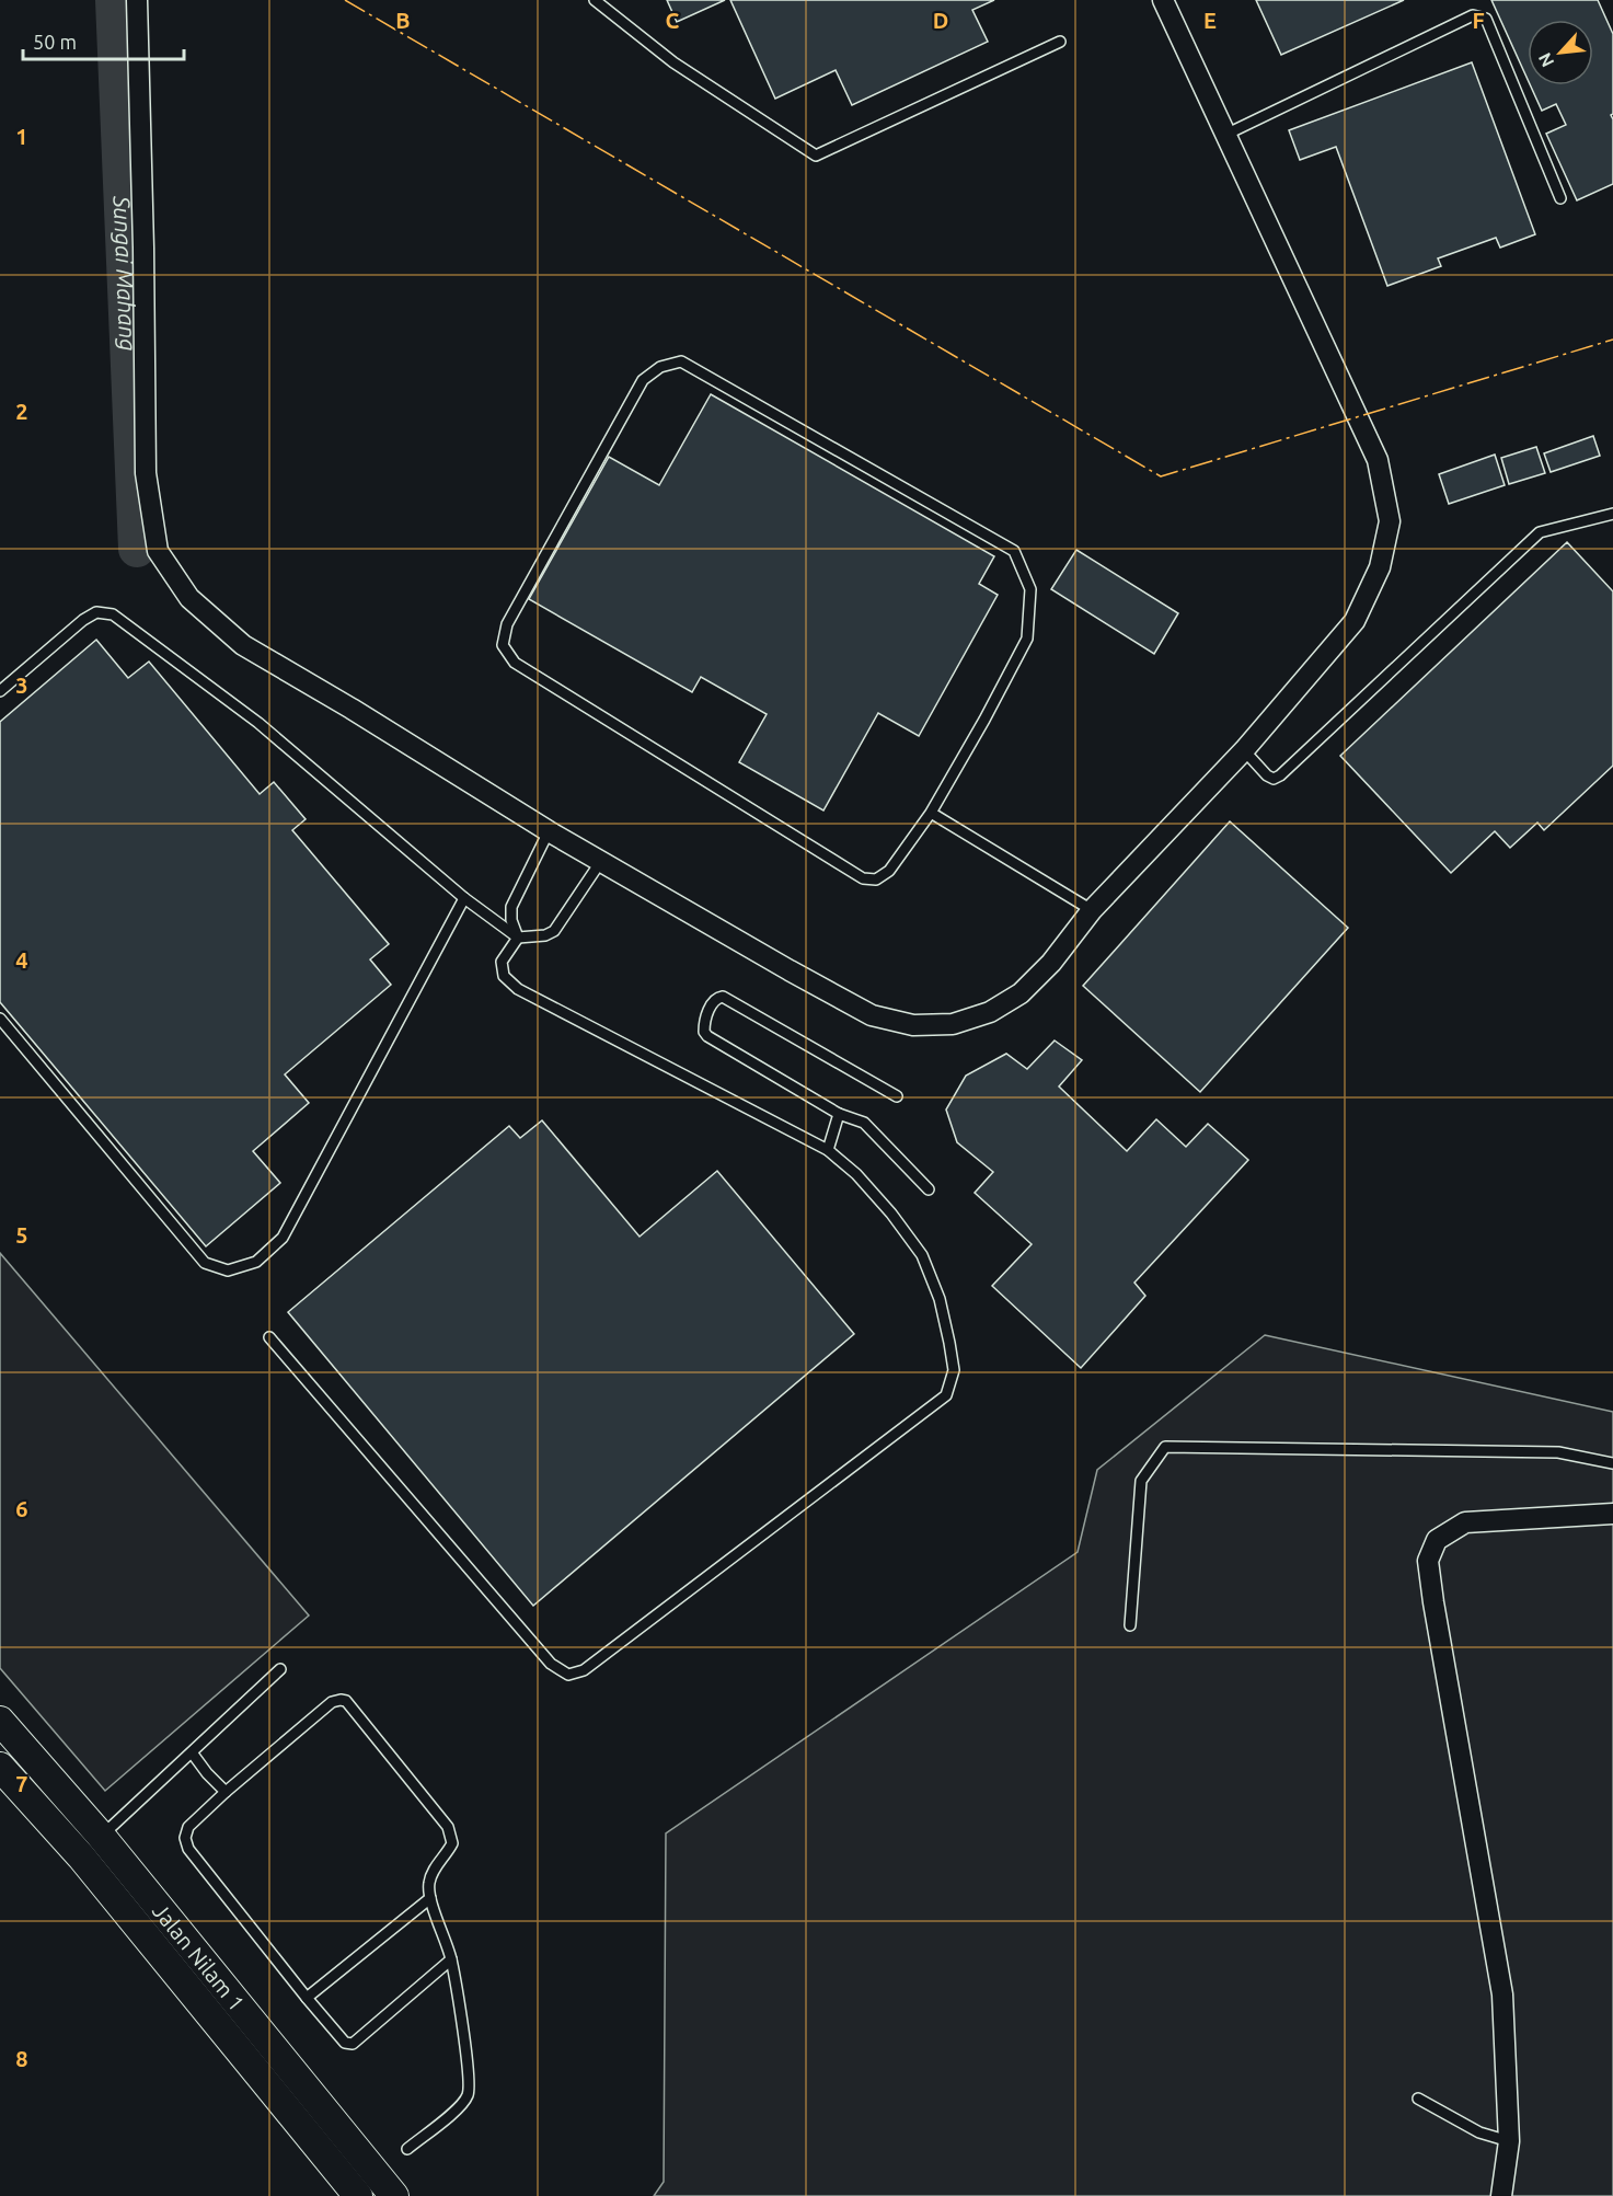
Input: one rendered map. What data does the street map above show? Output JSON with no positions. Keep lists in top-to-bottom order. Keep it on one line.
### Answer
{"streets":{"main road":["Jalan Nilam 1"]},"water":["Sungai Mahang"],"scale_bar":"50 m","north":"bottom left","grid":{"columns":["B","C","D","E","F"],"rows":["1","2","3","4","5","6","7","8"]}}
